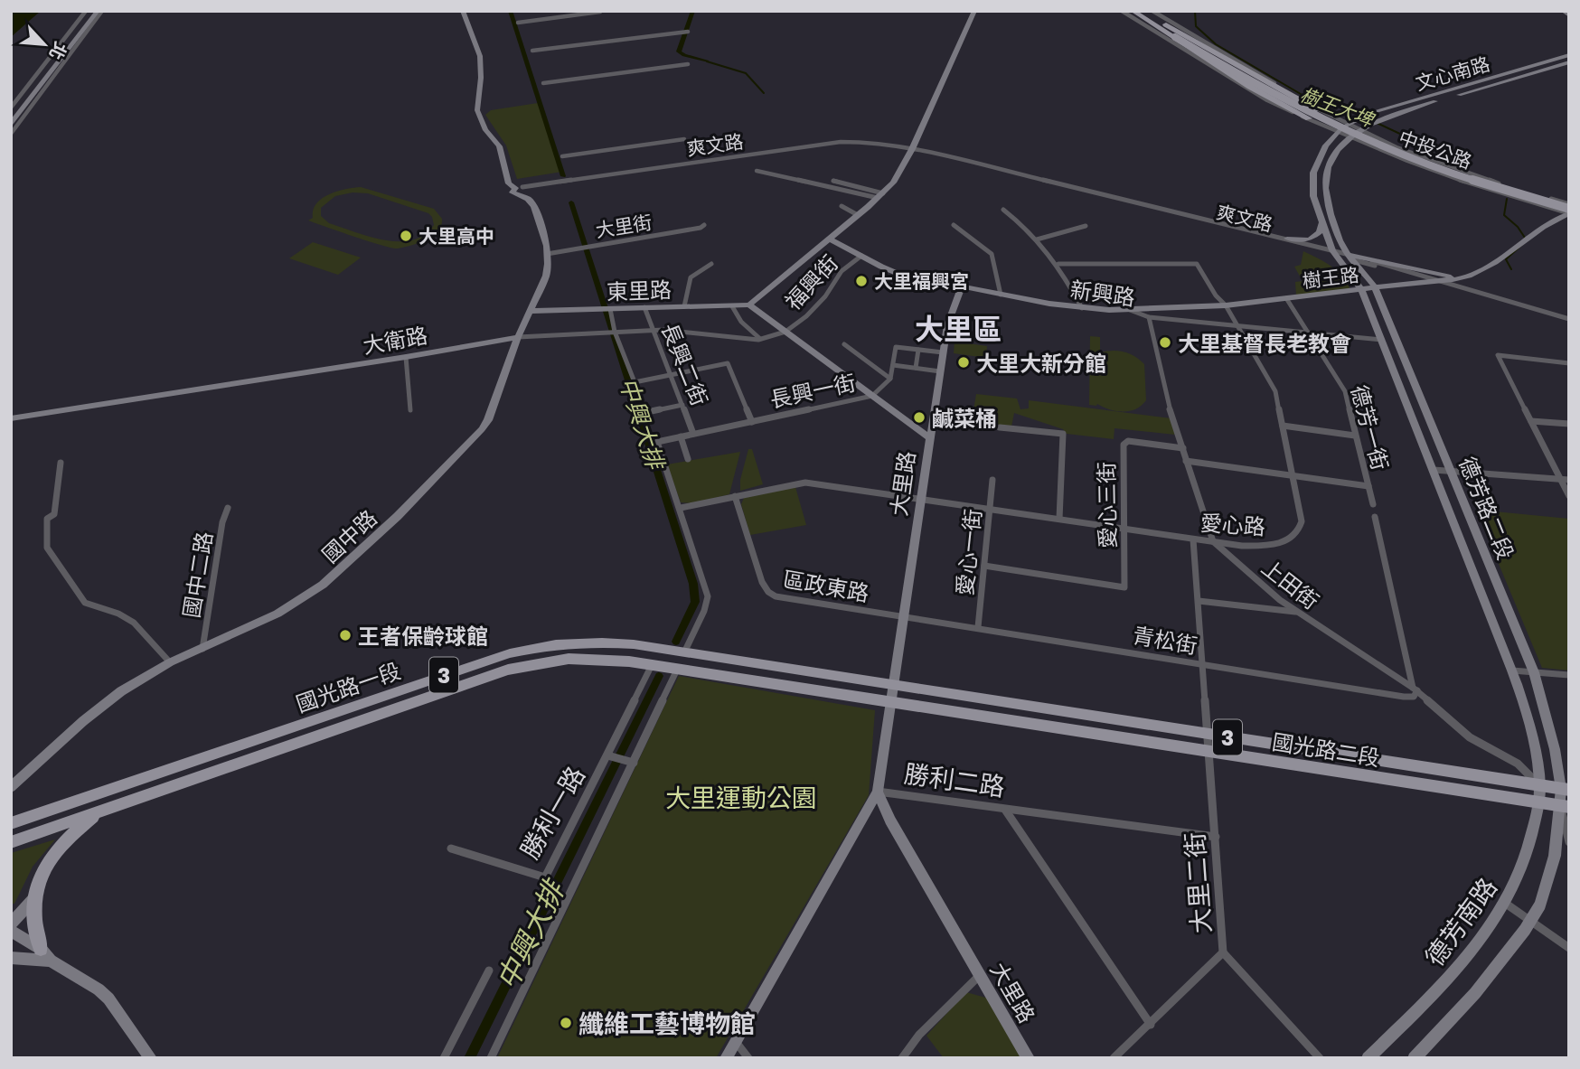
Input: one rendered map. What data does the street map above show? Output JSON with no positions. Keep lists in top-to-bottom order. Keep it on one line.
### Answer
{"streets":{"main road":["中投公路","3","國光路一段","國光路二段"],"street":["文心南路","爽文路","大里街","樹王路","福興街","東里路","新興路","大衛路","長興二街","長興一街","德芳一街","大里路","愛心三街","德芳路二段","愛心路","國中路","愛心一街","國中二路","上田街","區政東路","青松街","勝利二路","勝利一路","大里二街","德芳南路"]},"crossings":[["文心南路","德芳路二段"],["爽文路","樹王路"],["爽文路","德芳路二段"],["爽文路","國中路"],["中投公路","樹王路"],["大里街","國中路"],["樹王路","新興路"],["樹王路","德芳一街"],["樹王路","德芳路二段"],["樹王路","愛心路"],["福興街","新興路"],["福興街","大衛路"],["福興街","大里路"],["東里路","長興二街"],["東里路","大里路"],["東里路","國中路"],["新興路","德芳一街"],["新興路","德芳路二段"],["新興路","愛心路"],["新興路","上田街"],["大衛路","長興二街"],["大衛路","大里路"],["大衛路","國中路"],["長興二街","長興一街"],["長興一街","大里路"],["長興一街","愛心路"],["大里路","愛心路"],["大里路","區政東路"],["大里路","青松街"],["大里路","國光路一段"],["大里路","國光路二段"],["大里路","勝利二路"],["愛心三街","愛心路"],["愛心三街","愛心一街"],["愛心三街","上田街"],["德芳路二段","上田街"],["德芳路二段","國光路二段"],["德芳路二段","德芳南路"],["愛心路","愛心一街"],["愛心路","上田街"],["愛心路","區政東路"],["愛心路","大里二街"],["國中路","國中二路"],["愛心一街","青松街"],["上田街","青松街"],["上田街","國光路二段"],["上田街","德芳南路"],["區政東路","青松街"],["青松街","大里二街"],["國光路一段","國光路二段"],["國光路一段","勝利一路"],["國光路二段","大里二街"],["國光路二段","德芳南路"],["勝利二路","大里二街"]],"districts":["大里區"],"water":["樹王大埤","中興大排"],"parks":["大里運動公園"],"places":["大里高中","大里福興宮","大里基督長老教會","大里大新分館","鹹菜桶","王者保齡球館","纖維工藝博物館"],"north":"bottom right"}
